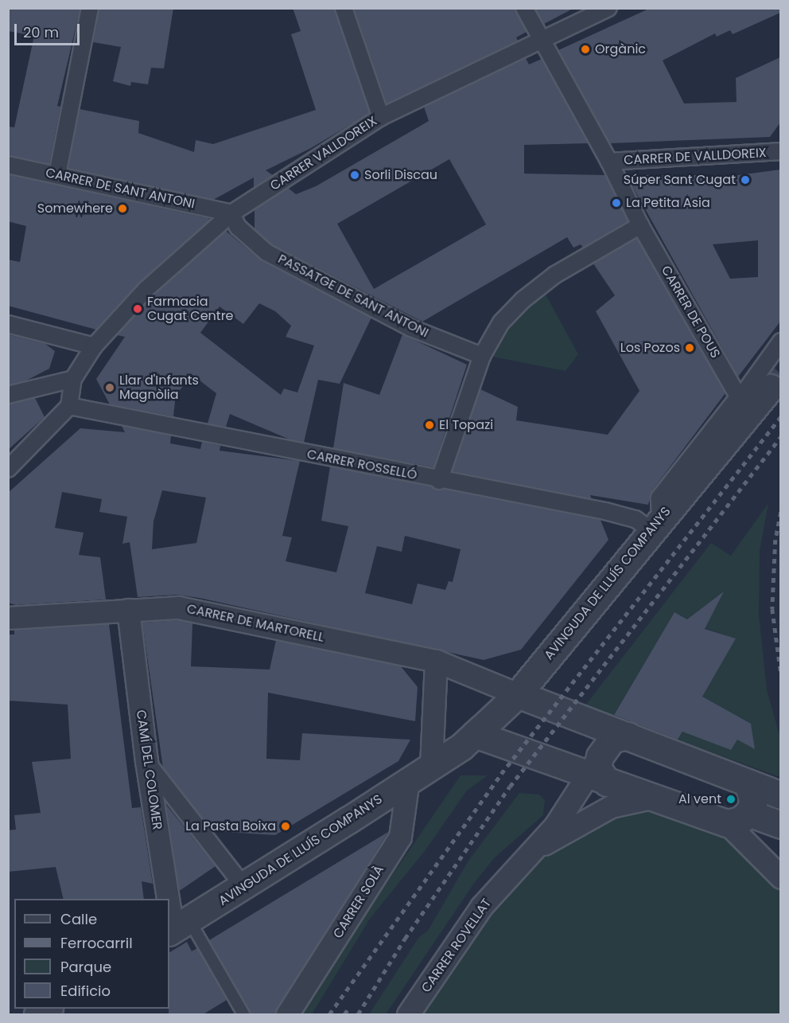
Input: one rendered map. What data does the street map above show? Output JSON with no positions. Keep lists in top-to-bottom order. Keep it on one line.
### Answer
{"streets":{"street":["CARRER VALLDOREIX","CARRER DE VALLDOREIX","CARRER DE SANT ANTONI","PASSATGE DE SANT ANTONI","CARRER DE POUS","CARRER ROSSELLÓ","AVINGUDA DE LLUÍS COMPANYS","CARRER DE MARTORELL","CAMÍ DEL COLOMER","CARRER SOLÀ","CARRER ROVELLAT"]},"crossings":[["CARRER VALLDOREIX","CARRER DE SANT ANTONI"],["CARRER VALLDOREIX","PASSATGE DE SANT ANTONI"],["CARRER VALLDOREIX","CARRER ROSSELLÓ"],["CARRER DE SANT ANTONI","PASSATGE DE SANT ANTONI"],["CARRER ROSSELLÓ","AVINGUDA DE LLUÍS COMPANYS"],["AVINGUDA DE LLUÍS COMPANYS","CARRER DE MARTORELL"],["AVINGUDA DE LLUÍS COMPANYS","CAMÍ DEL COLOMER"],["AVINGUDA DE LLUÍS COMPANYS","CARRER SOLÀ"],["CARRER DE MARTORELL","CAMÍ DEL COLOMER"]],"places":["Orgànic","Sorli Discau","Súper Sant Cugat","La Petita Asia","Somewhere","Farmacia Cugat Centre","Los Pozos","Llar d'Infants Magnòlia","El Topazi","Al vent","La Pasta Boixa"],"legend":["Calle","Ferrocarril","Parque","Edificio"],"scale_bar":"20 m"}
